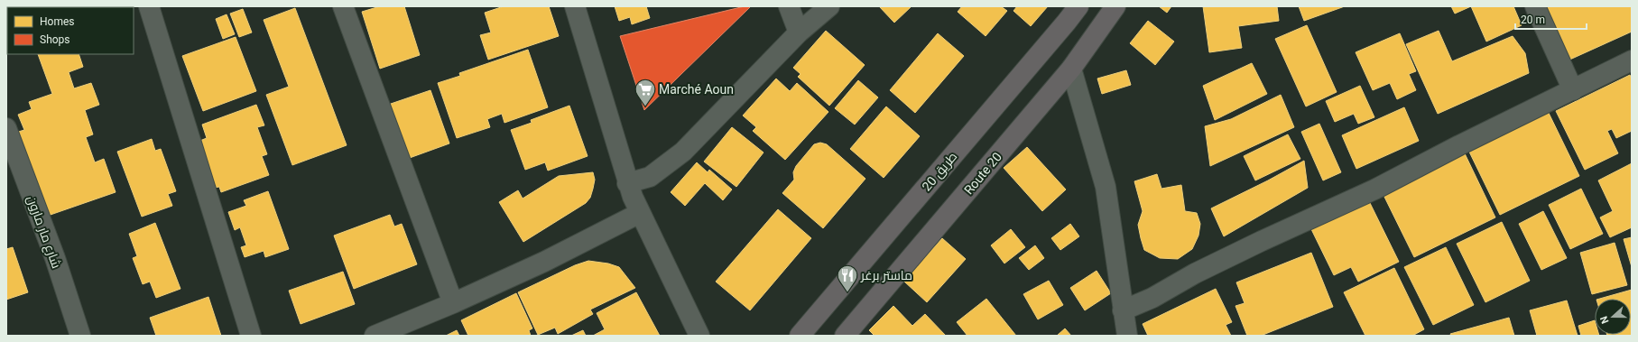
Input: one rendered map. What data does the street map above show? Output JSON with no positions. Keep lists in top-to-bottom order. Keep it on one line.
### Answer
{"streets":{"main road":["طريق 20","Route 20"],"street":["شارع مار مارون"]},"places":{"supermarket":["Marché Aoun"],"restaurant":["ماستر برغر"]},"legend":["Homes","Shops"],"scale_bar":"20 m","north":"left"}
